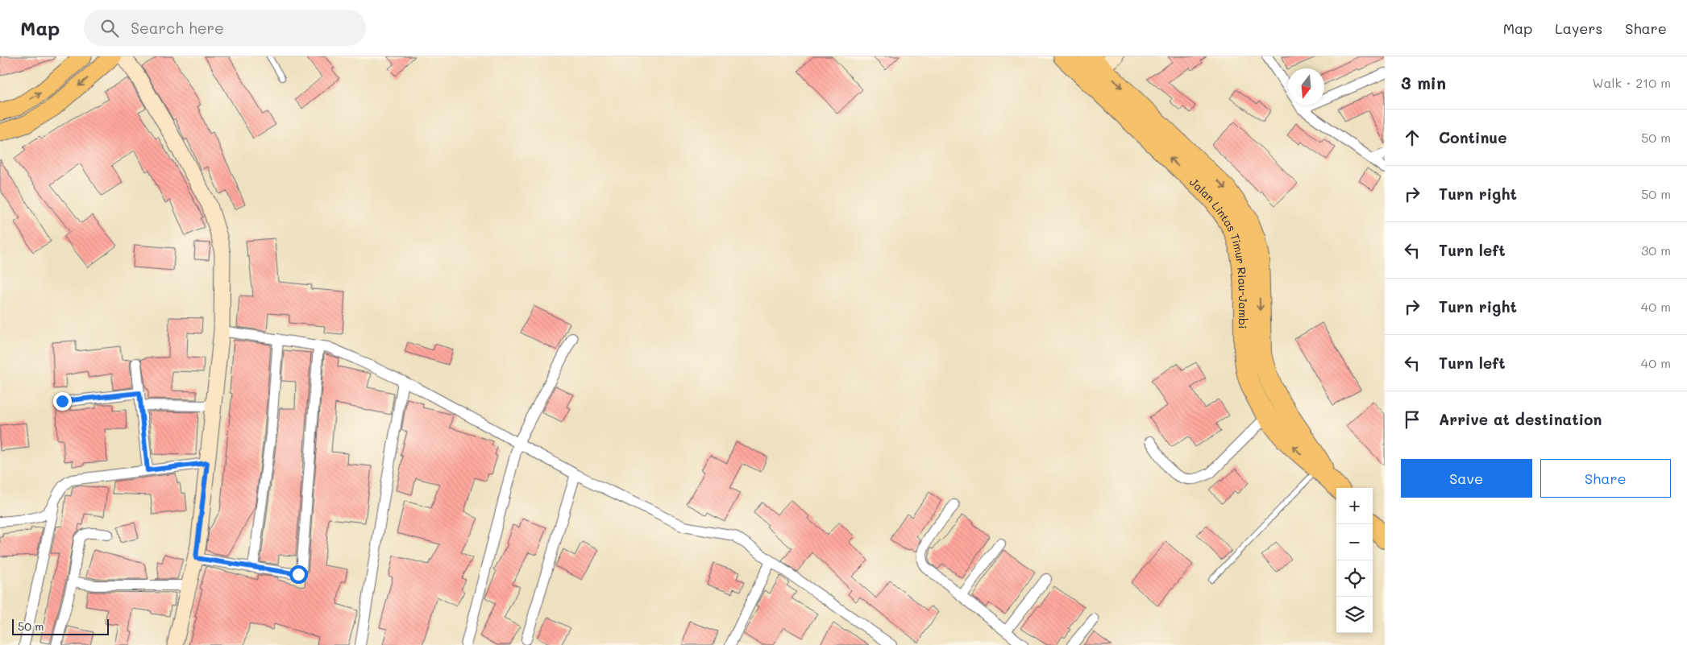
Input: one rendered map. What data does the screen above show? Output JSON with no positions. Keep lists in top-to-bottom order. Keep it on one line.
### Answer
{"streets":{"highway":["Jalan Lintas Timur Riau-Jambi"]},"scale_bar":"50 m","north":"bottom","page":{"header":"Map","search":"Search here","nav":["Map","Layers","Share"],"heading":["3 min","Walk · 210 m"],"list":[["Continue","50 m"],["Turn right","50 m"],["Turn left","30 m"],["Turn right","40 m"],["Turn left","40 m"],"Arrive at destination"],"buttons":["Save","Share"],"map_buttons":["+","−"],"scale":"50 m"}}
